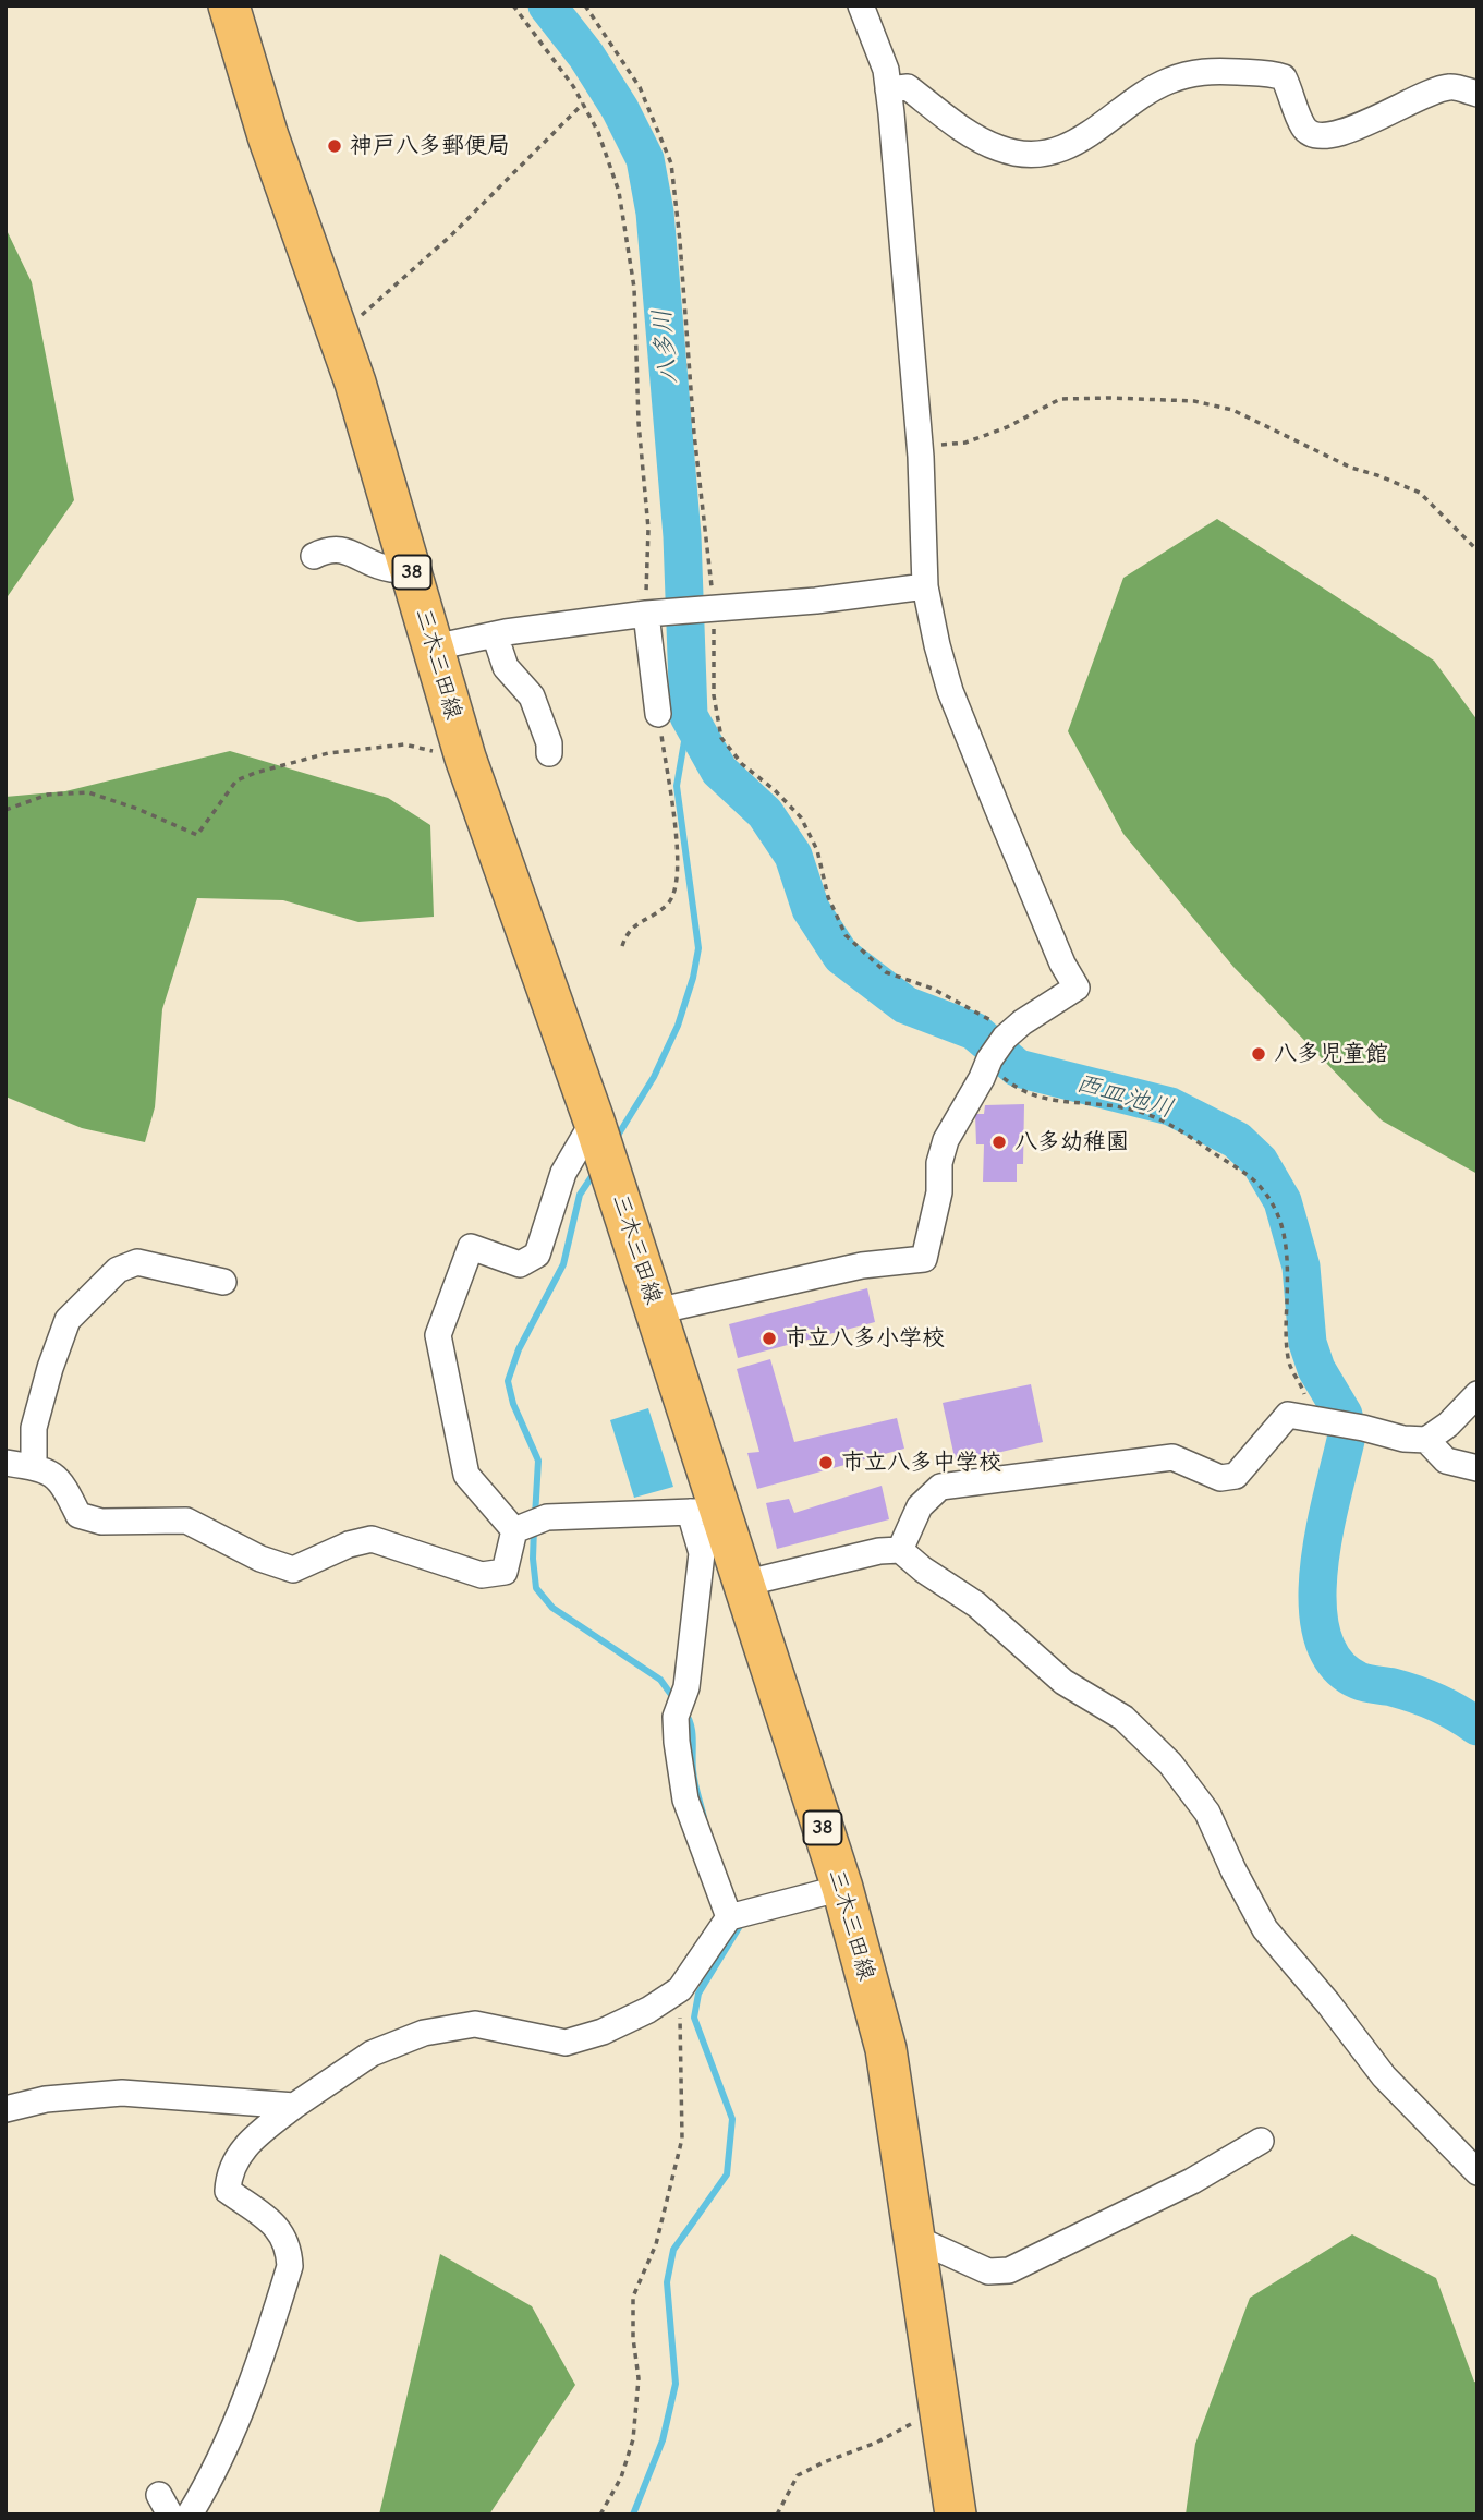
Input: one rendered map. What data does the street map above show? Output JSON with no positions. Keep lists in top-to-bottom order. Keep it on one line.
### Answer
{"streets":{"main road":["38","三木三田線"]},"water":["八多川","西皿池川"],"places":["神戸八多郵便局","八多児童館","八多幼稚園","市立八多小学校","市立八多中学校"]}
